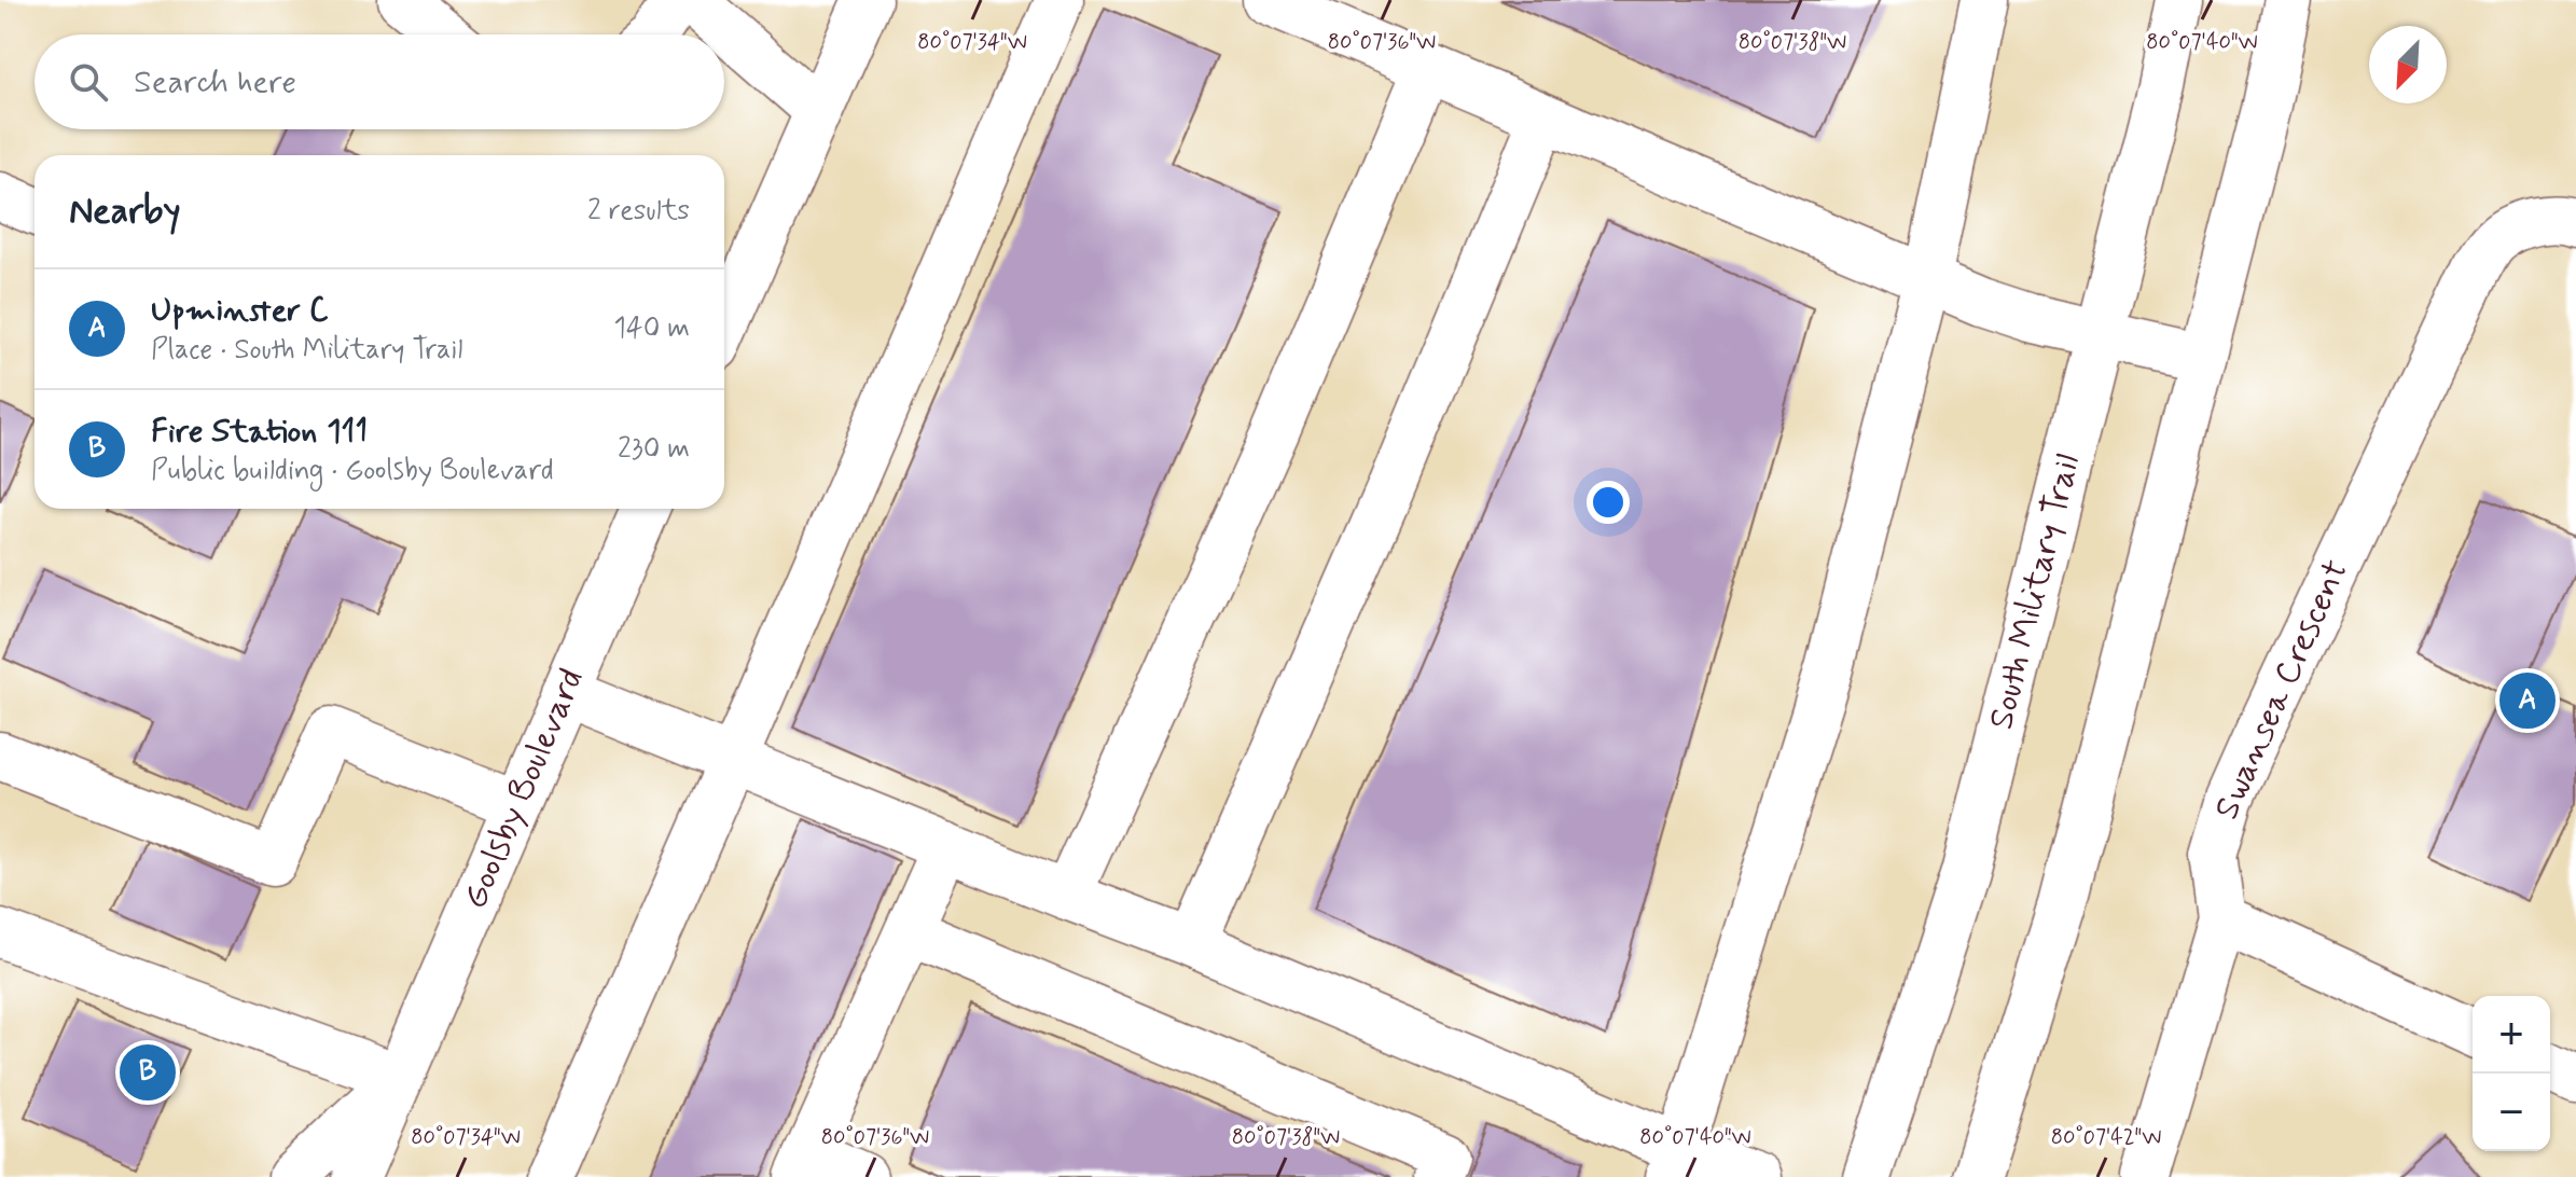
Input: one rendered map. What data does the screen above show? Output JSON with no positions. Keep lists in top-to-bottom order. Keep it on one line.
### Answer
{"streets":{"street":["South Military Trail","Swansea Crescent","Goolsby Boulevard"]},"north":"bottom left","page":{"search":"Search here","heading":["Nearby","2 results"],"list":[{"mark":"A","name":"Upminster C","note":"Place · South Military Trail","value":"140 m"},{"mark":"B","name":"Fire Station 111","note":"Public building · Goolsby Boulevard","value":"230 m"}],"pins":["A","B"],"map_buttons":["+","−"]},"coordinates":["80°07'34\"W","80°07'36\"W","80°07'38\"W","80°07'40\"W","80°07'42\"W"]}
